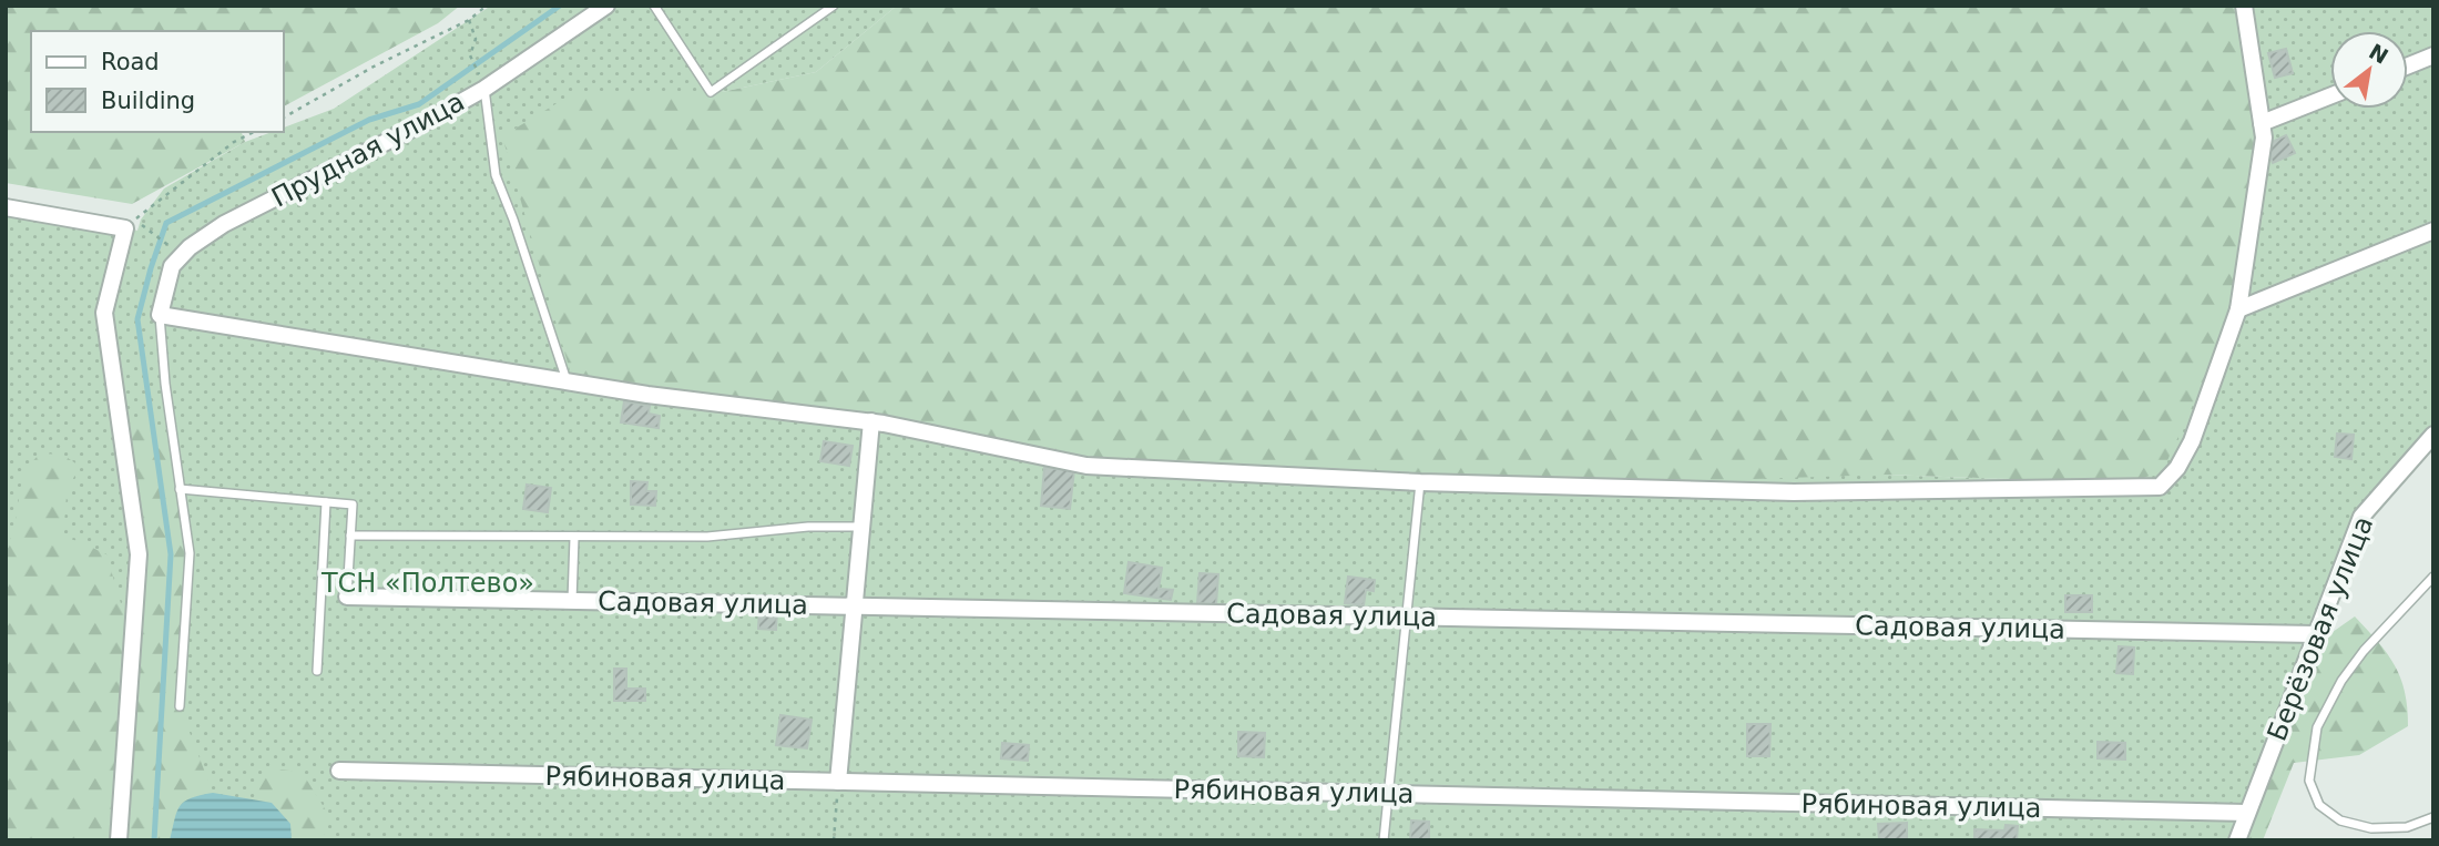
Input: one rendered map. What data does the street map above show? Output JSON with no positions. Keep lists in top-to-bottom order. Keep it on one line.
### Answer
{"streets":{"street":["Прудная улица","Садовая улица","Берёзовая улица","Рябиновая улица"]},"crossings":[["Садовая улица","Берёзовая улица"],["Берёзовая улица","Рябиновая улица"]],"parks":["ТСН «Полтево»"],"legend":["Road","Building"],"north":"top right"}
